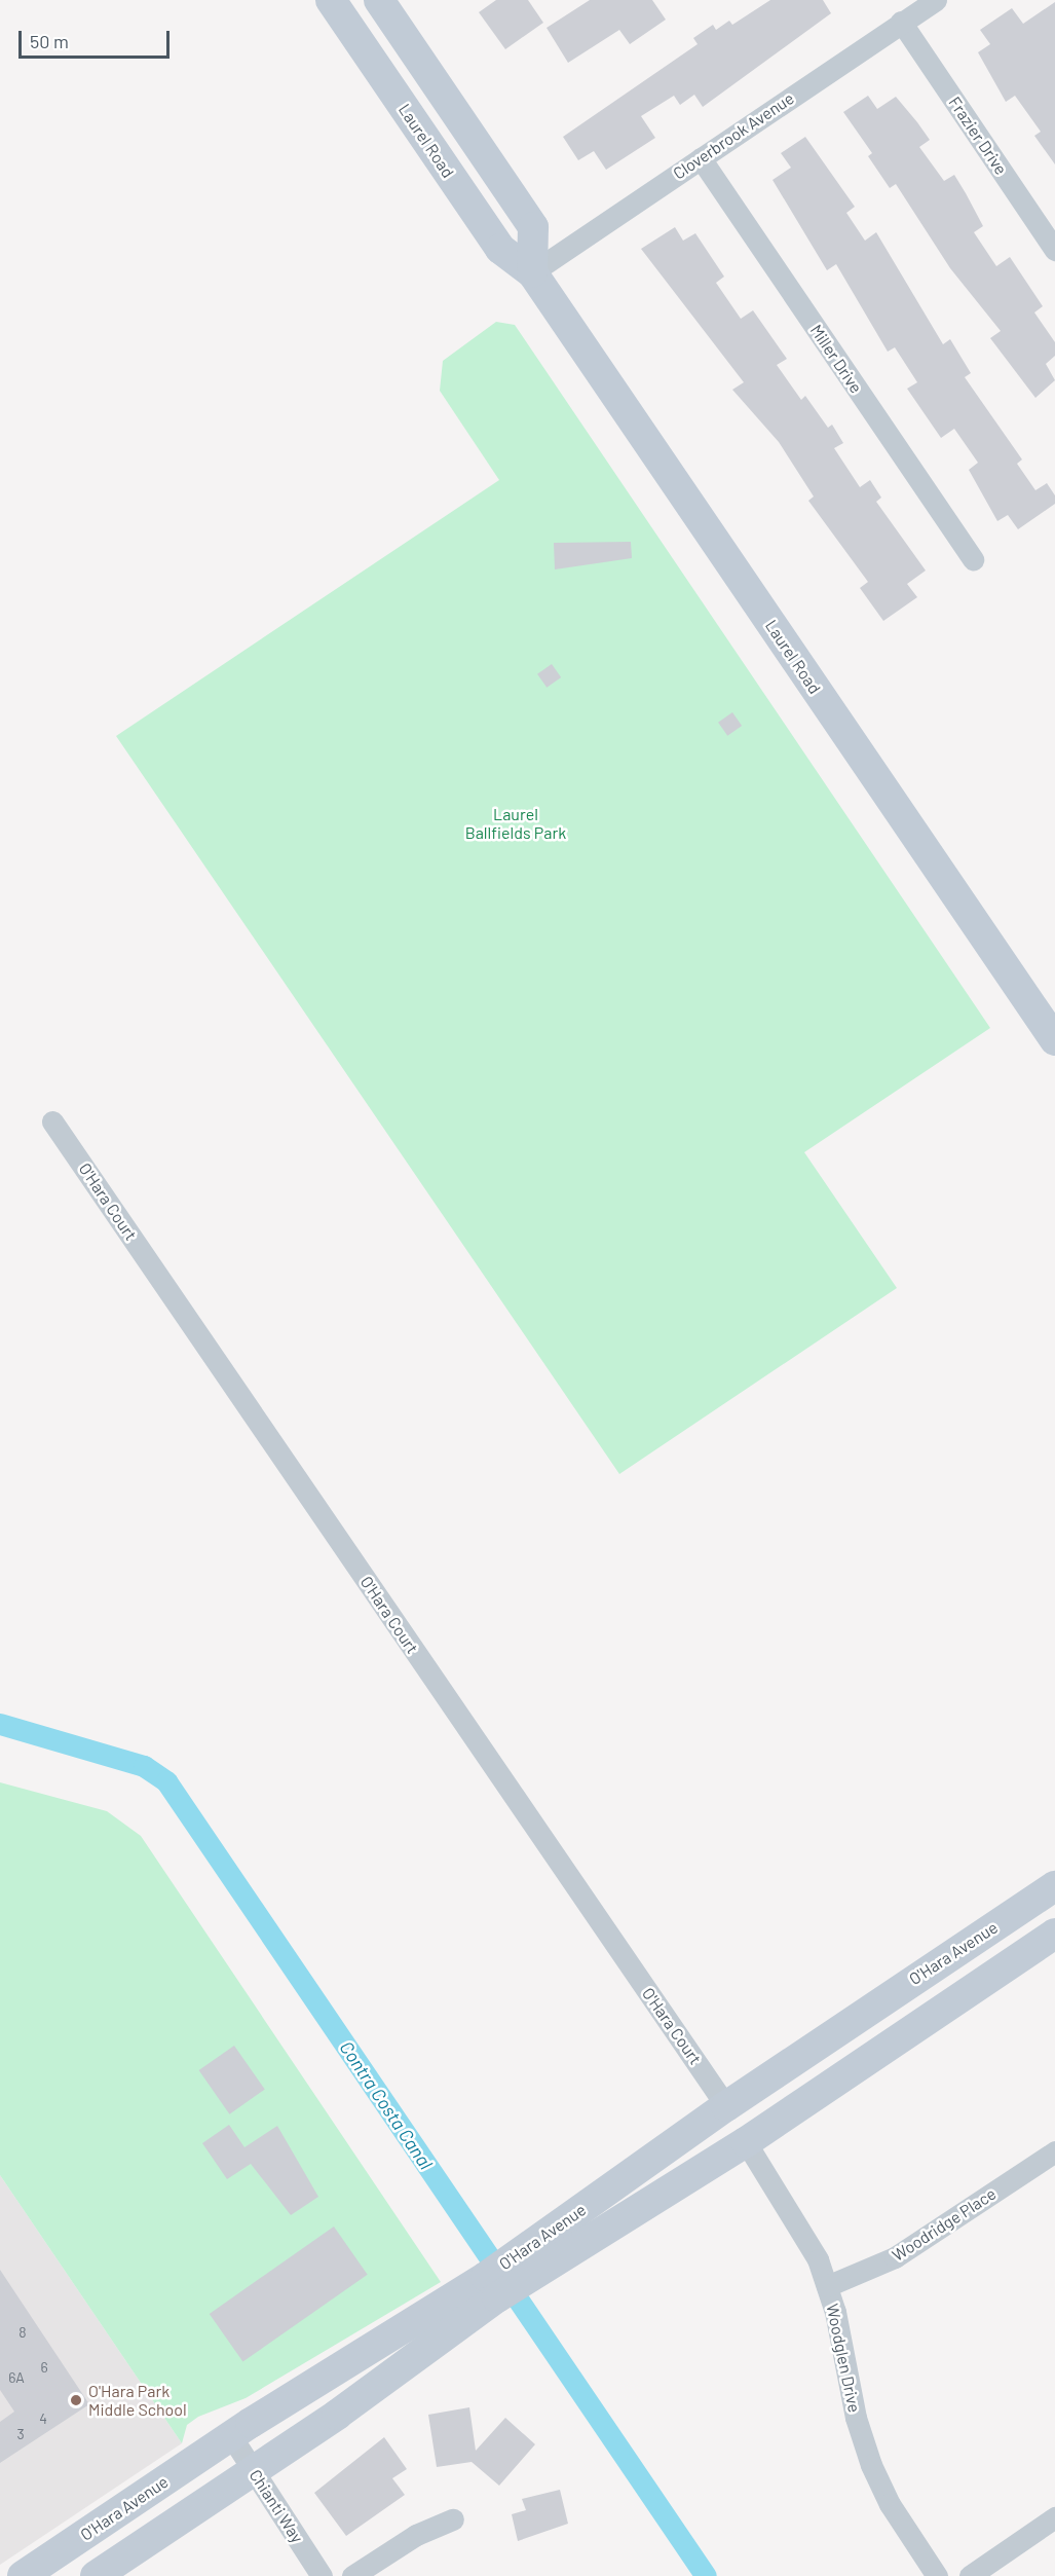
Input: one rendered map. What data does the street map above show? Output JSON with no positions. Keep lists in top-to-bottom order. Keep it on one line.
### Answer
{"streets":{"main road":["Laurel Road","O'Hara Avenue"],"street":["Cloverbrook Avenue","Frazier Drive","Miller Drive","O'Hara Court","Woodridge Place","Woodglen Drive","Chianti Way"]},"crossings":[["Cloverbrook Avenue","Frazier Drive"],["Cloverbrook Avenue","Laurel Road"],["Cloverbrook Avenue","Miller Drive"],["O'Hara Court","O'Hara Avenue"],["O'Hara Avenue","Woodglen Drive"],["O'Hara Avenue","Chianti Way"],["Woodridge Place","Woodglen Drive"]],"water":["Contra Costa Canal"],"parks":["Laurel Ballfields Park"],"places":["O'Hara Park Middle School"],"house_numbers":["8","6","6A","4","3"],"scale_bar":"50 m"}
